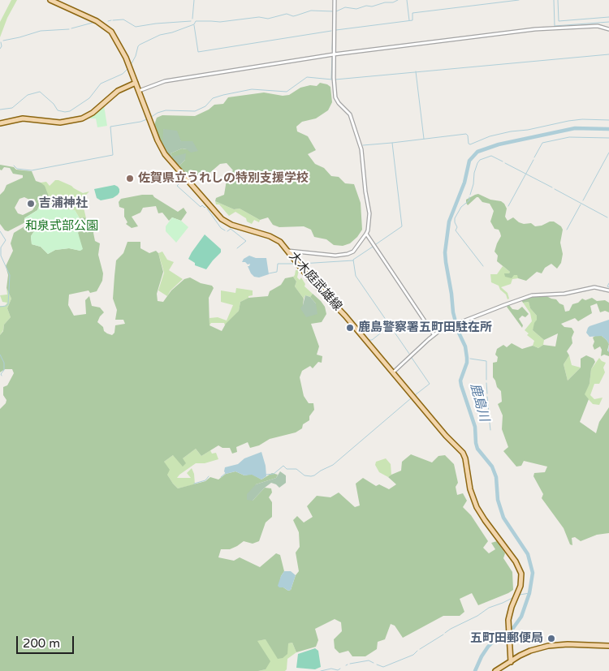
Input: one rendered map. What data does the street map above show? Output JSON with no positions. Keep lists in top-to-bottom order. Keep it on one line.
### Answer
{"streets":{"main road":["大木庭武雄線"]},"water":["鹿島川"],"parks":["和泉式部公園"],"places":["佐賀県立うれしの特別支援学校","吉浦神社","鹿島警察署五町田駐在所","五町田郵便局"],"scale_bar":"200 m"}
